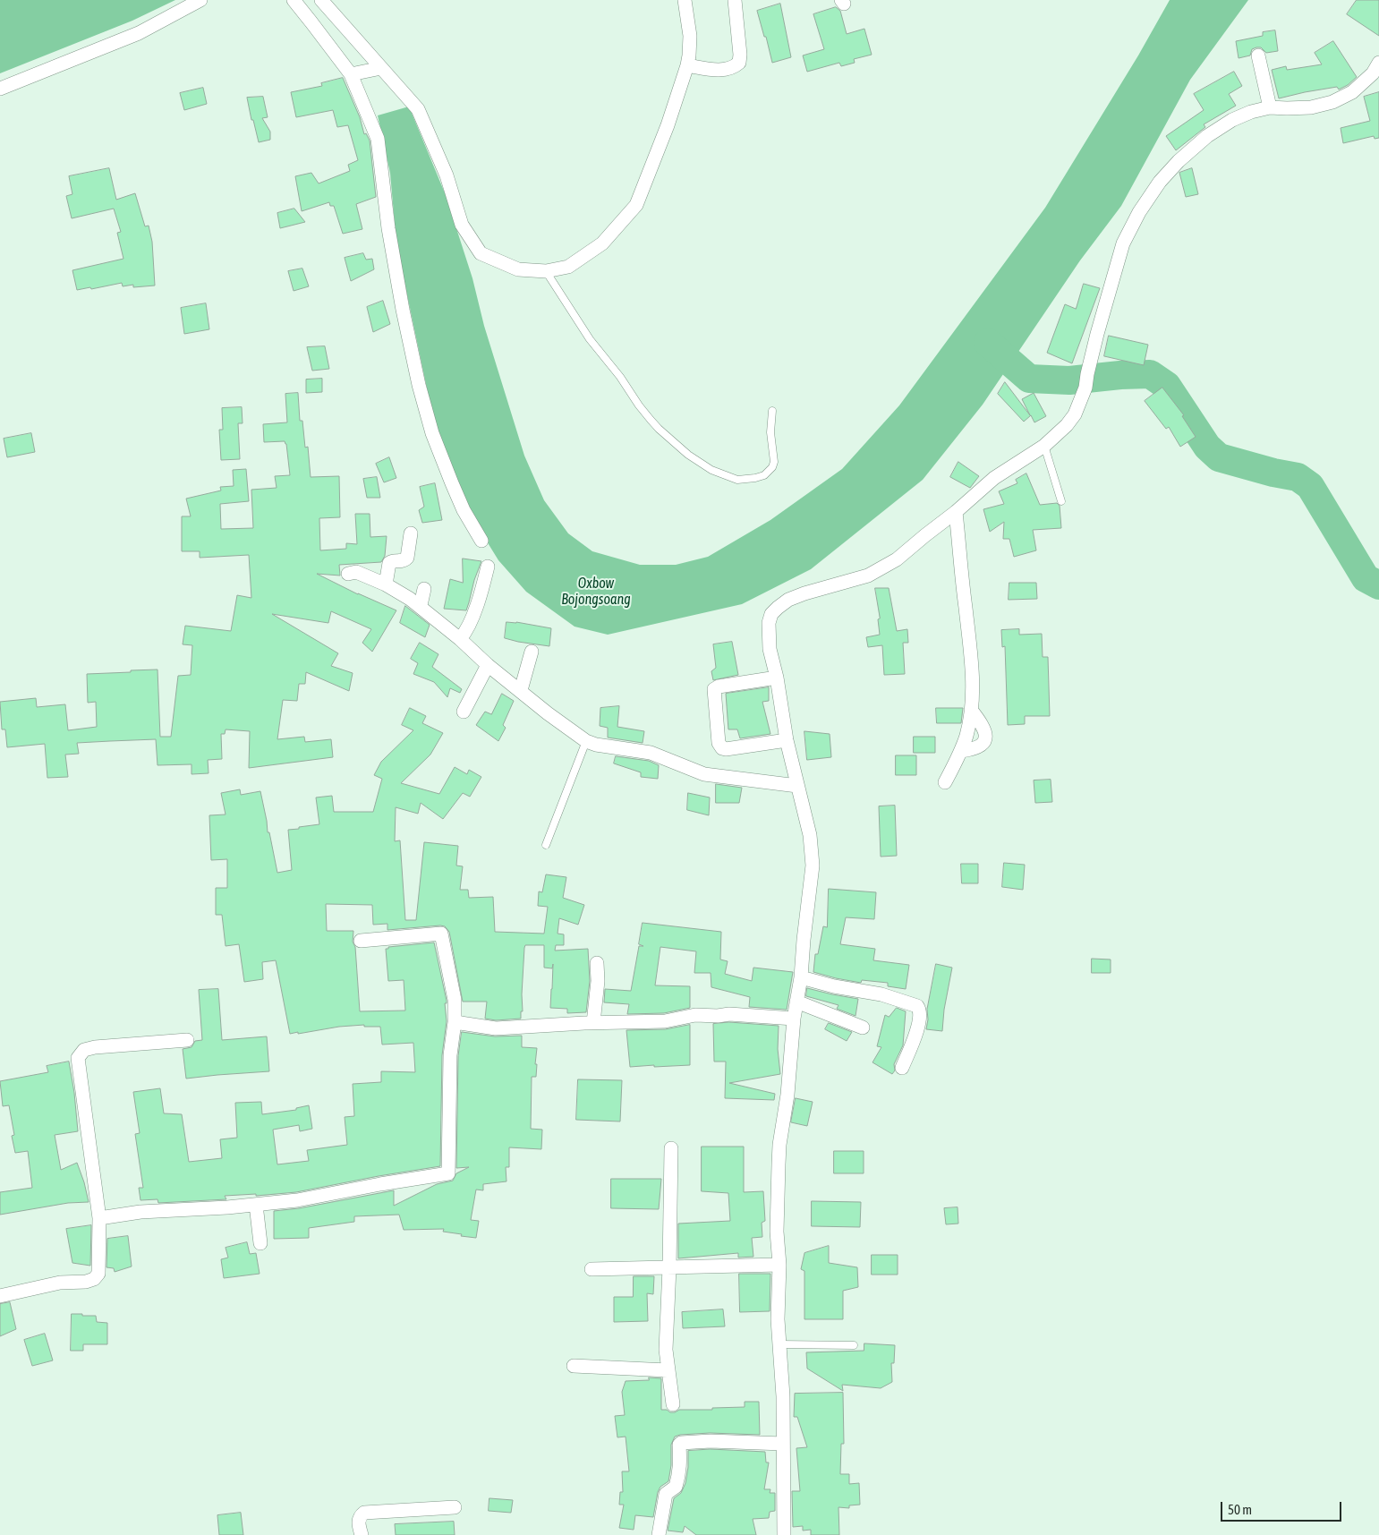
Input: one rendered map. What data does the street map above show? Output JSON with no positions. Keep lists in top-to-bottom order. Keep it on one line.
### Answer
{"water":["Oxbow Bojongsoang"],"scale_bar":"50 m"}
